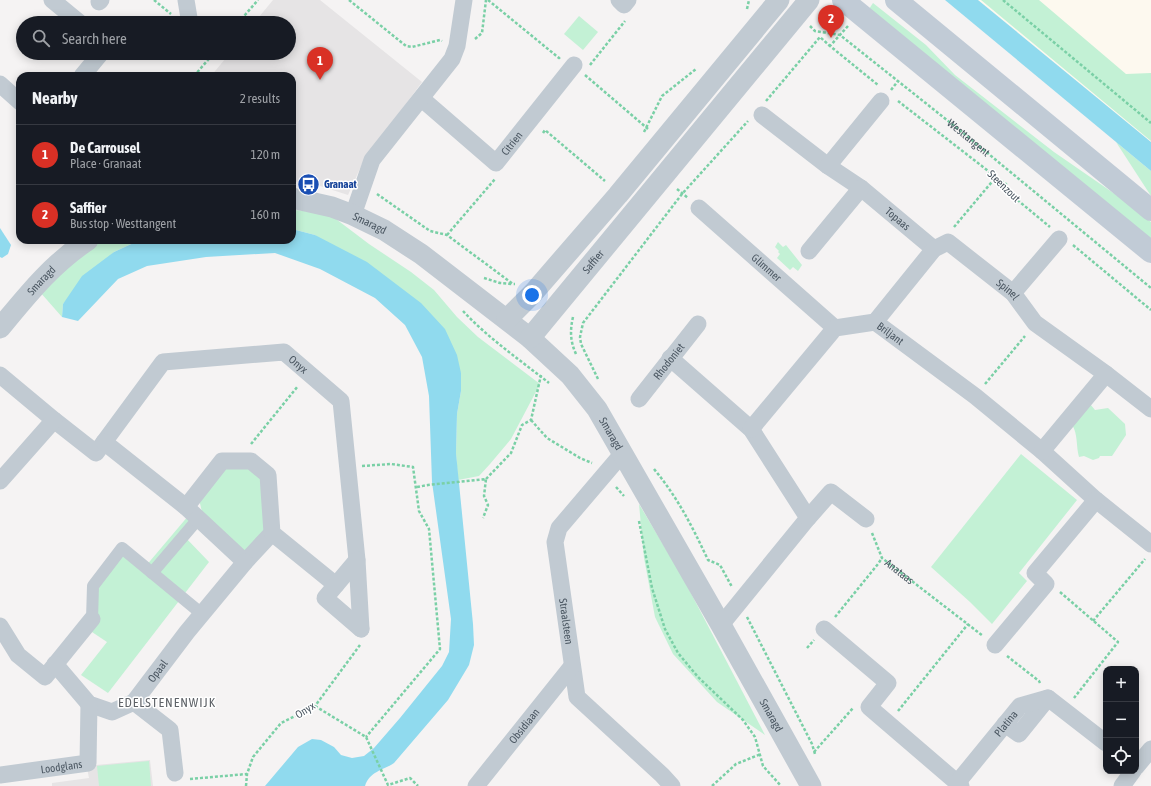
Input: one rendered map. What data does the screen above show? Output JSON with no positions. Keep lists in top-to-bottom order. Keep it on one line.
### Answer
{"streets":{"street":["Citrien","Topaas","Smaragd","Saffier","Glimmer","Spinel","Briljant","Rhodoniet","Onyx","Straalsteen","Opaal","Platina","Obsidiaan","Loodglans"],"path":["Westtangent","Steenzout","Anataas"]},"crossings":[["Westtangent","Steenzout"],["Topaas","Spinel"],["Smaragd","Saffier"],["Smaragd","Straalsteen"],["Glimmer","Briljant"],["Anataas","Platina"],["Straalsteen","Obsidiaan"],["Opaal","Loodglans"]],"districts":["EDELSTENENWIJK"],"places":{"bus stop":["Granaat"]},"page":{"pins":["2","1"],"search":"Search here","heading":["Nearby","2 results"],"list":[{"mark":"1","name":"De Carrousel","note":"Place · Granaat","value":"120 m"},{"mark":"2","name":"Saffier","note":"Bus stop · Westtangent","value":"160 m"}],"map_buttons":["+","−"]}}
